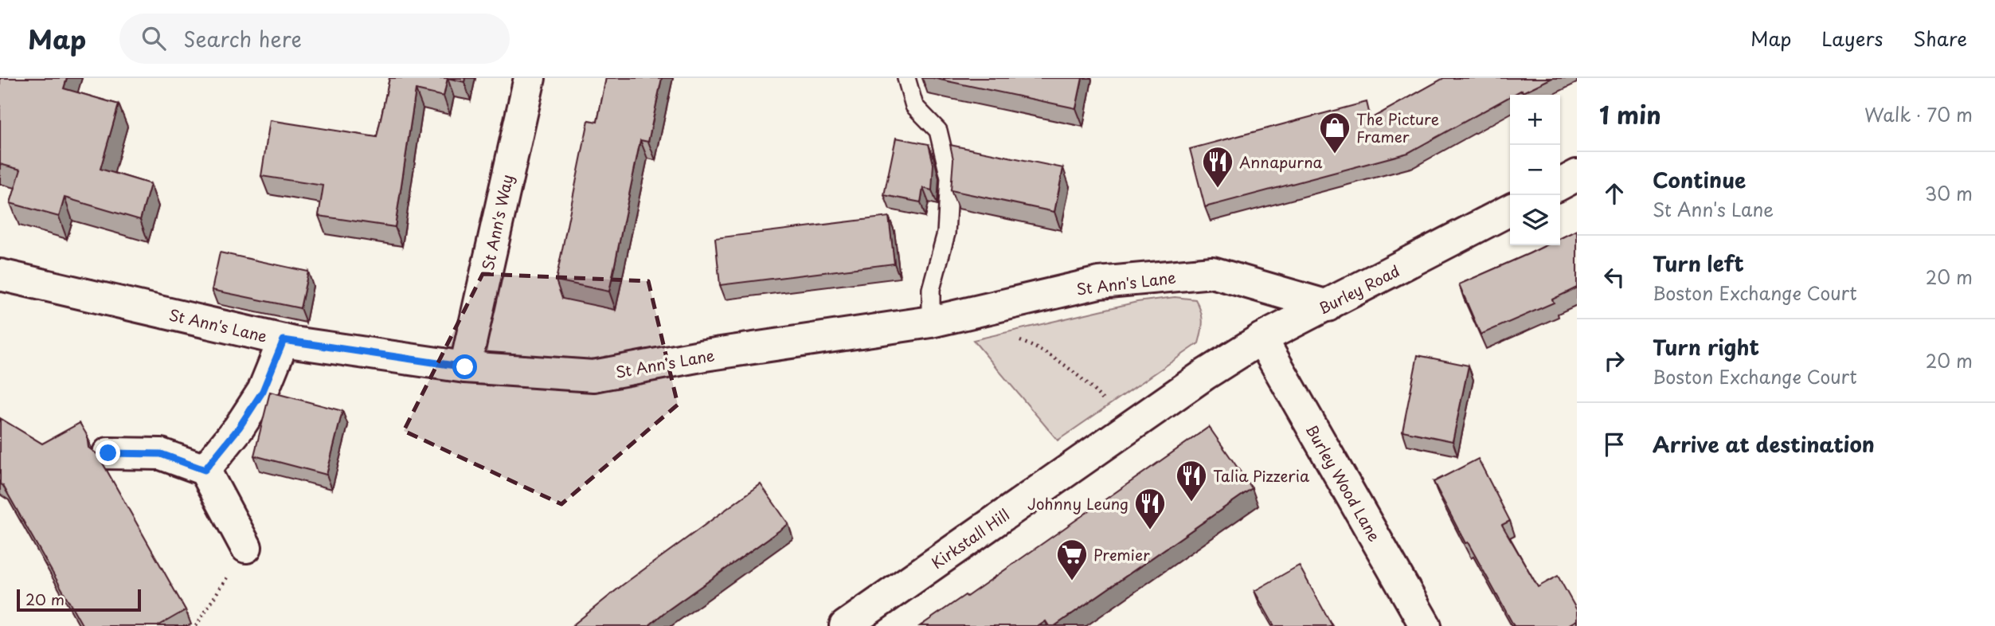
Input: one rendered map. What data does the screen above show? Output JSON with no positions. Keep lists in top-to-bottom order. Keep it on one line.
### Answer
{"streets":{"street":["St Ann's Way","St Ann's Lane","Burley Road","Burley Wood Lane","Kirkstall Hill"]},"crossings":[["St Ann's Way","St Ann's Lane"],["St Ann's Lane","Burley Road"],["Burley Road","Burley Wood Lane"],["Burley Road","Kirkstall Hill"]],"places":{"shop":["The Picture Framer"],"restaurant":["Annapurna","Talia Pizzeria","Johnny Leung"],"supermarket":["Premier"]},"scale_bar":"20 m","page":{"header":"Map","search":"Search here","nav":["Map","Layers","Share"],"heading":["1 min","Walk · 70 m"],"map_buttons":["+","−"],"list":[["Continue","St Ann's Lane","30 m"],["Turn left","Boston Exchange Court","20 m"],["Turn right","Boston Exchange Court","20 m"],"Arrive at destination"],"scale":"20 m"}}
